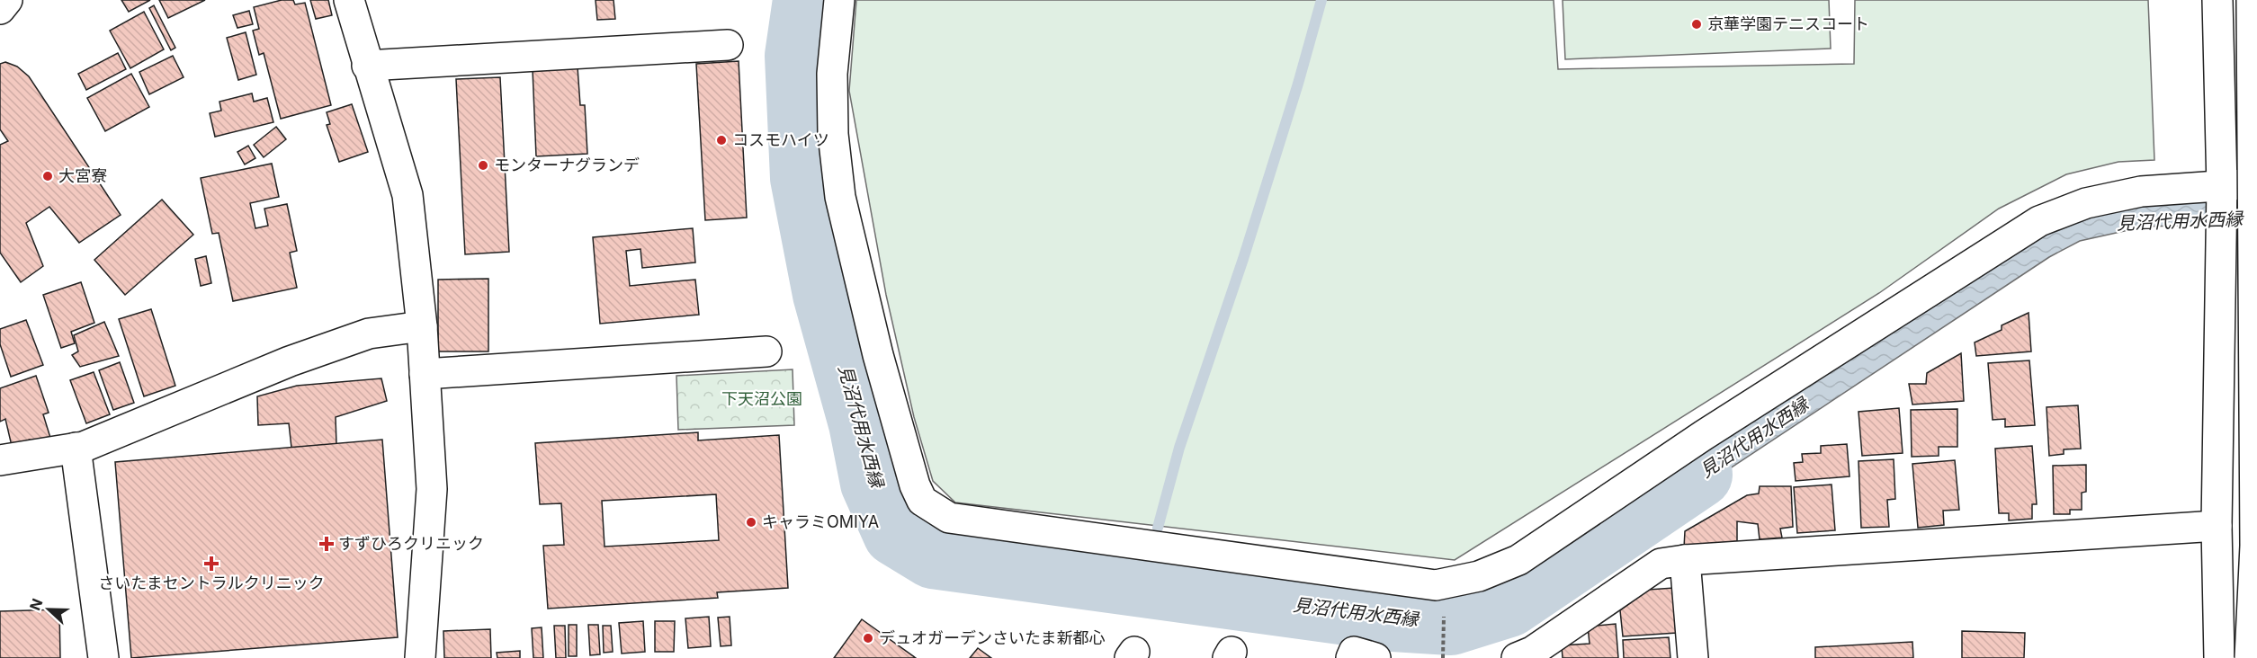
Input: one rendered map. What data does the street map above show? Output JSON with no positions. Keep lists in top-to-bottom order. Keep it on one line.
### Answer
{"water":["見沼代用水西縁"],"parks":["下天沼公園"],"places":{"other":["京華学園テニスコート","コスモハイツ","モンターナグランデ","大宮寮","キャラミOMIYA","デュオガーデンさいたま新都心"],"health":["すずひろクリニック","さいたまセントラルクリニック"]},"north":"left"}
